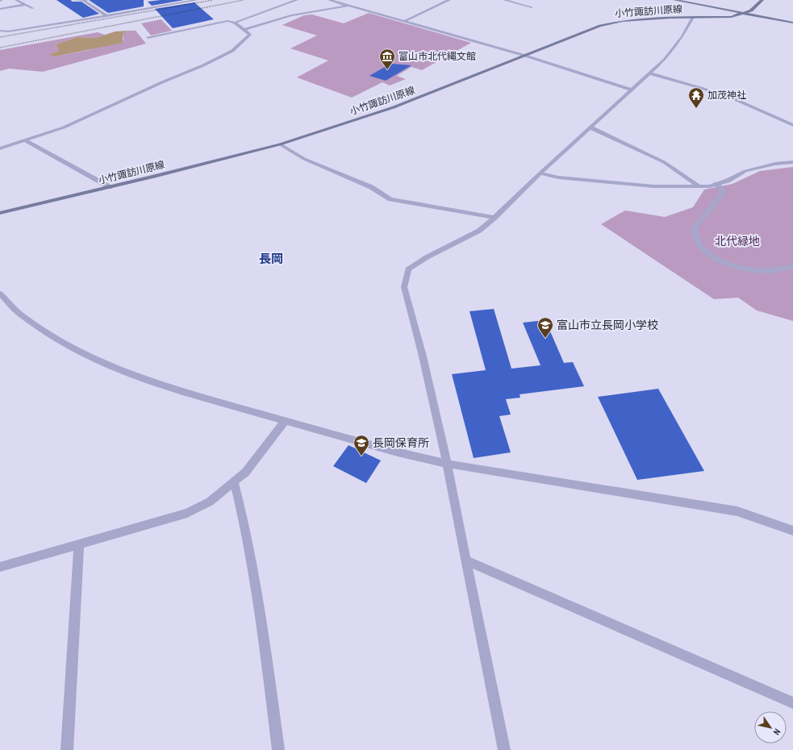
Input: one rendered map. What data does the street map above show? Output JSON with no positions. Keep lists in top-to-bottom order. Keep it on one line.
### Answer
{"streets":{"main road":["小竹諏訪川原線"]},"districts":["長岡"],"parks":["北代緑地"],"places":{"museum":["富山市北代縄文館"],"temple":["加茂神社"],"school or university":["富山市立長岡小学校","長岡保育所"]},"north":"bottom right"}
